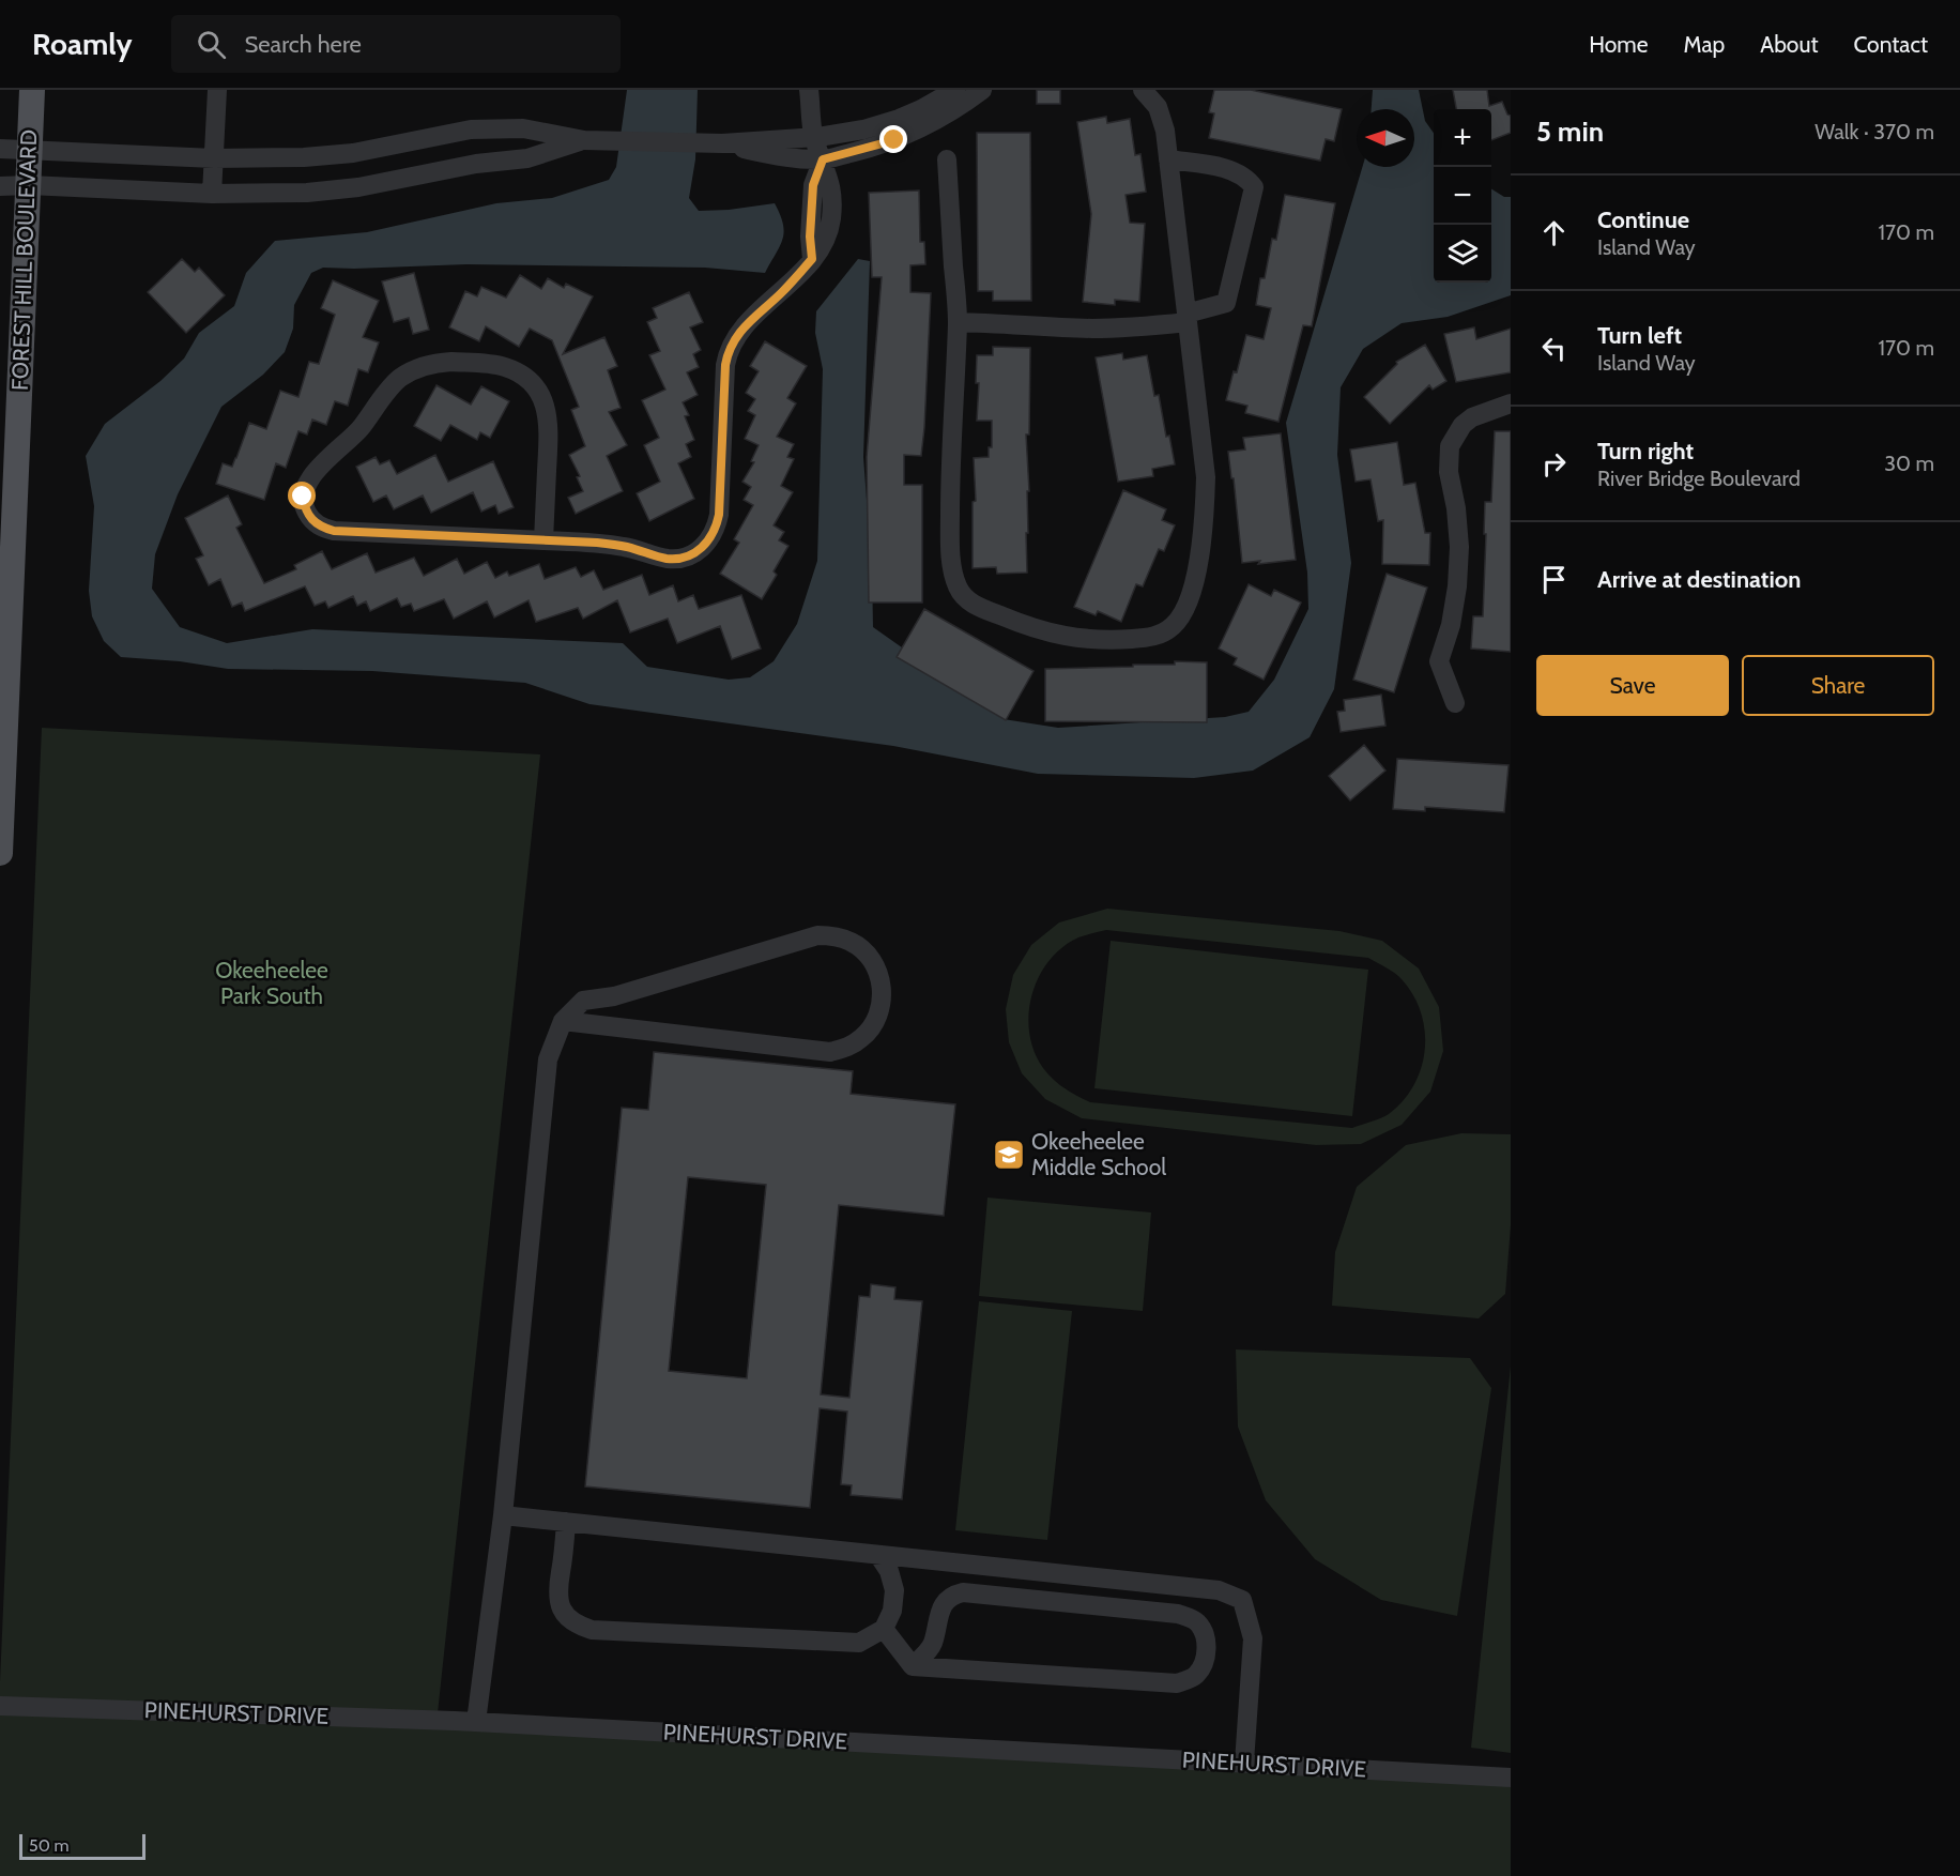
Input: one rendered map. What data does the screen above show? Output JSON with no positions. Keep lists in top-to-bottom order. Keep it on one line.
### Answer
{"streets":{"main road":["FOREST HILL BOULEVARD"],"street":["PINEHURST DRIVE"]},"parks":["Okeeheelee Park South"],"places":{"school or university":["Okeeheelee Middle School"]},"scale_bar":"50 m","north":"left","page":{"header":"Roamly","search":"Search here","nav":["Home","Map","About","Contact"],"heading":["5 min","Walk · 370 m"],"map_buttons":["+","−"],"list":[["Continue","Island Way","170 m"],["Turn left","Island Way","170 m"],["Turn right","River Bridge Boulevard","30 m"],"Arrive at destination"],"buttons":["Save","Share"],"scale":"50 m"}}
